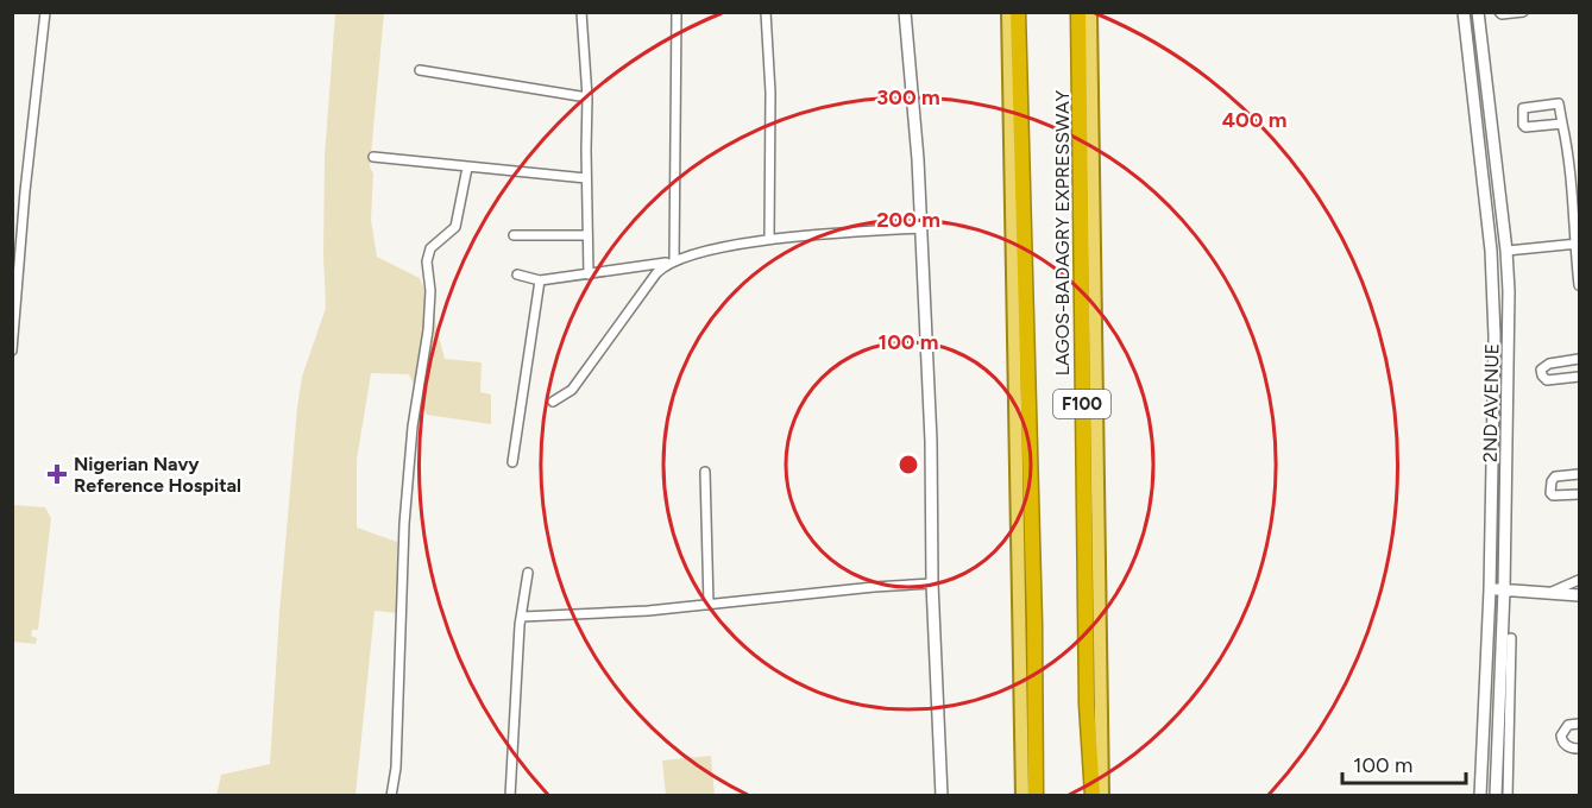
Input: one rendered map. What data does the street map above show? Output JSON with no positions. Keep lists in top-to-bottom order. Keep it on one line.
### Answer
{"streets":{"highway":["LAGOS-BADAGRY EXPRESSWAY","F100"],"street":["2ND AVENUE"]},"places":{"health":["Nigerian Navy Reference Hospital"]},"scale_bar":"100 m","rings":["300 m","400 m","200 m","100 m"]}
